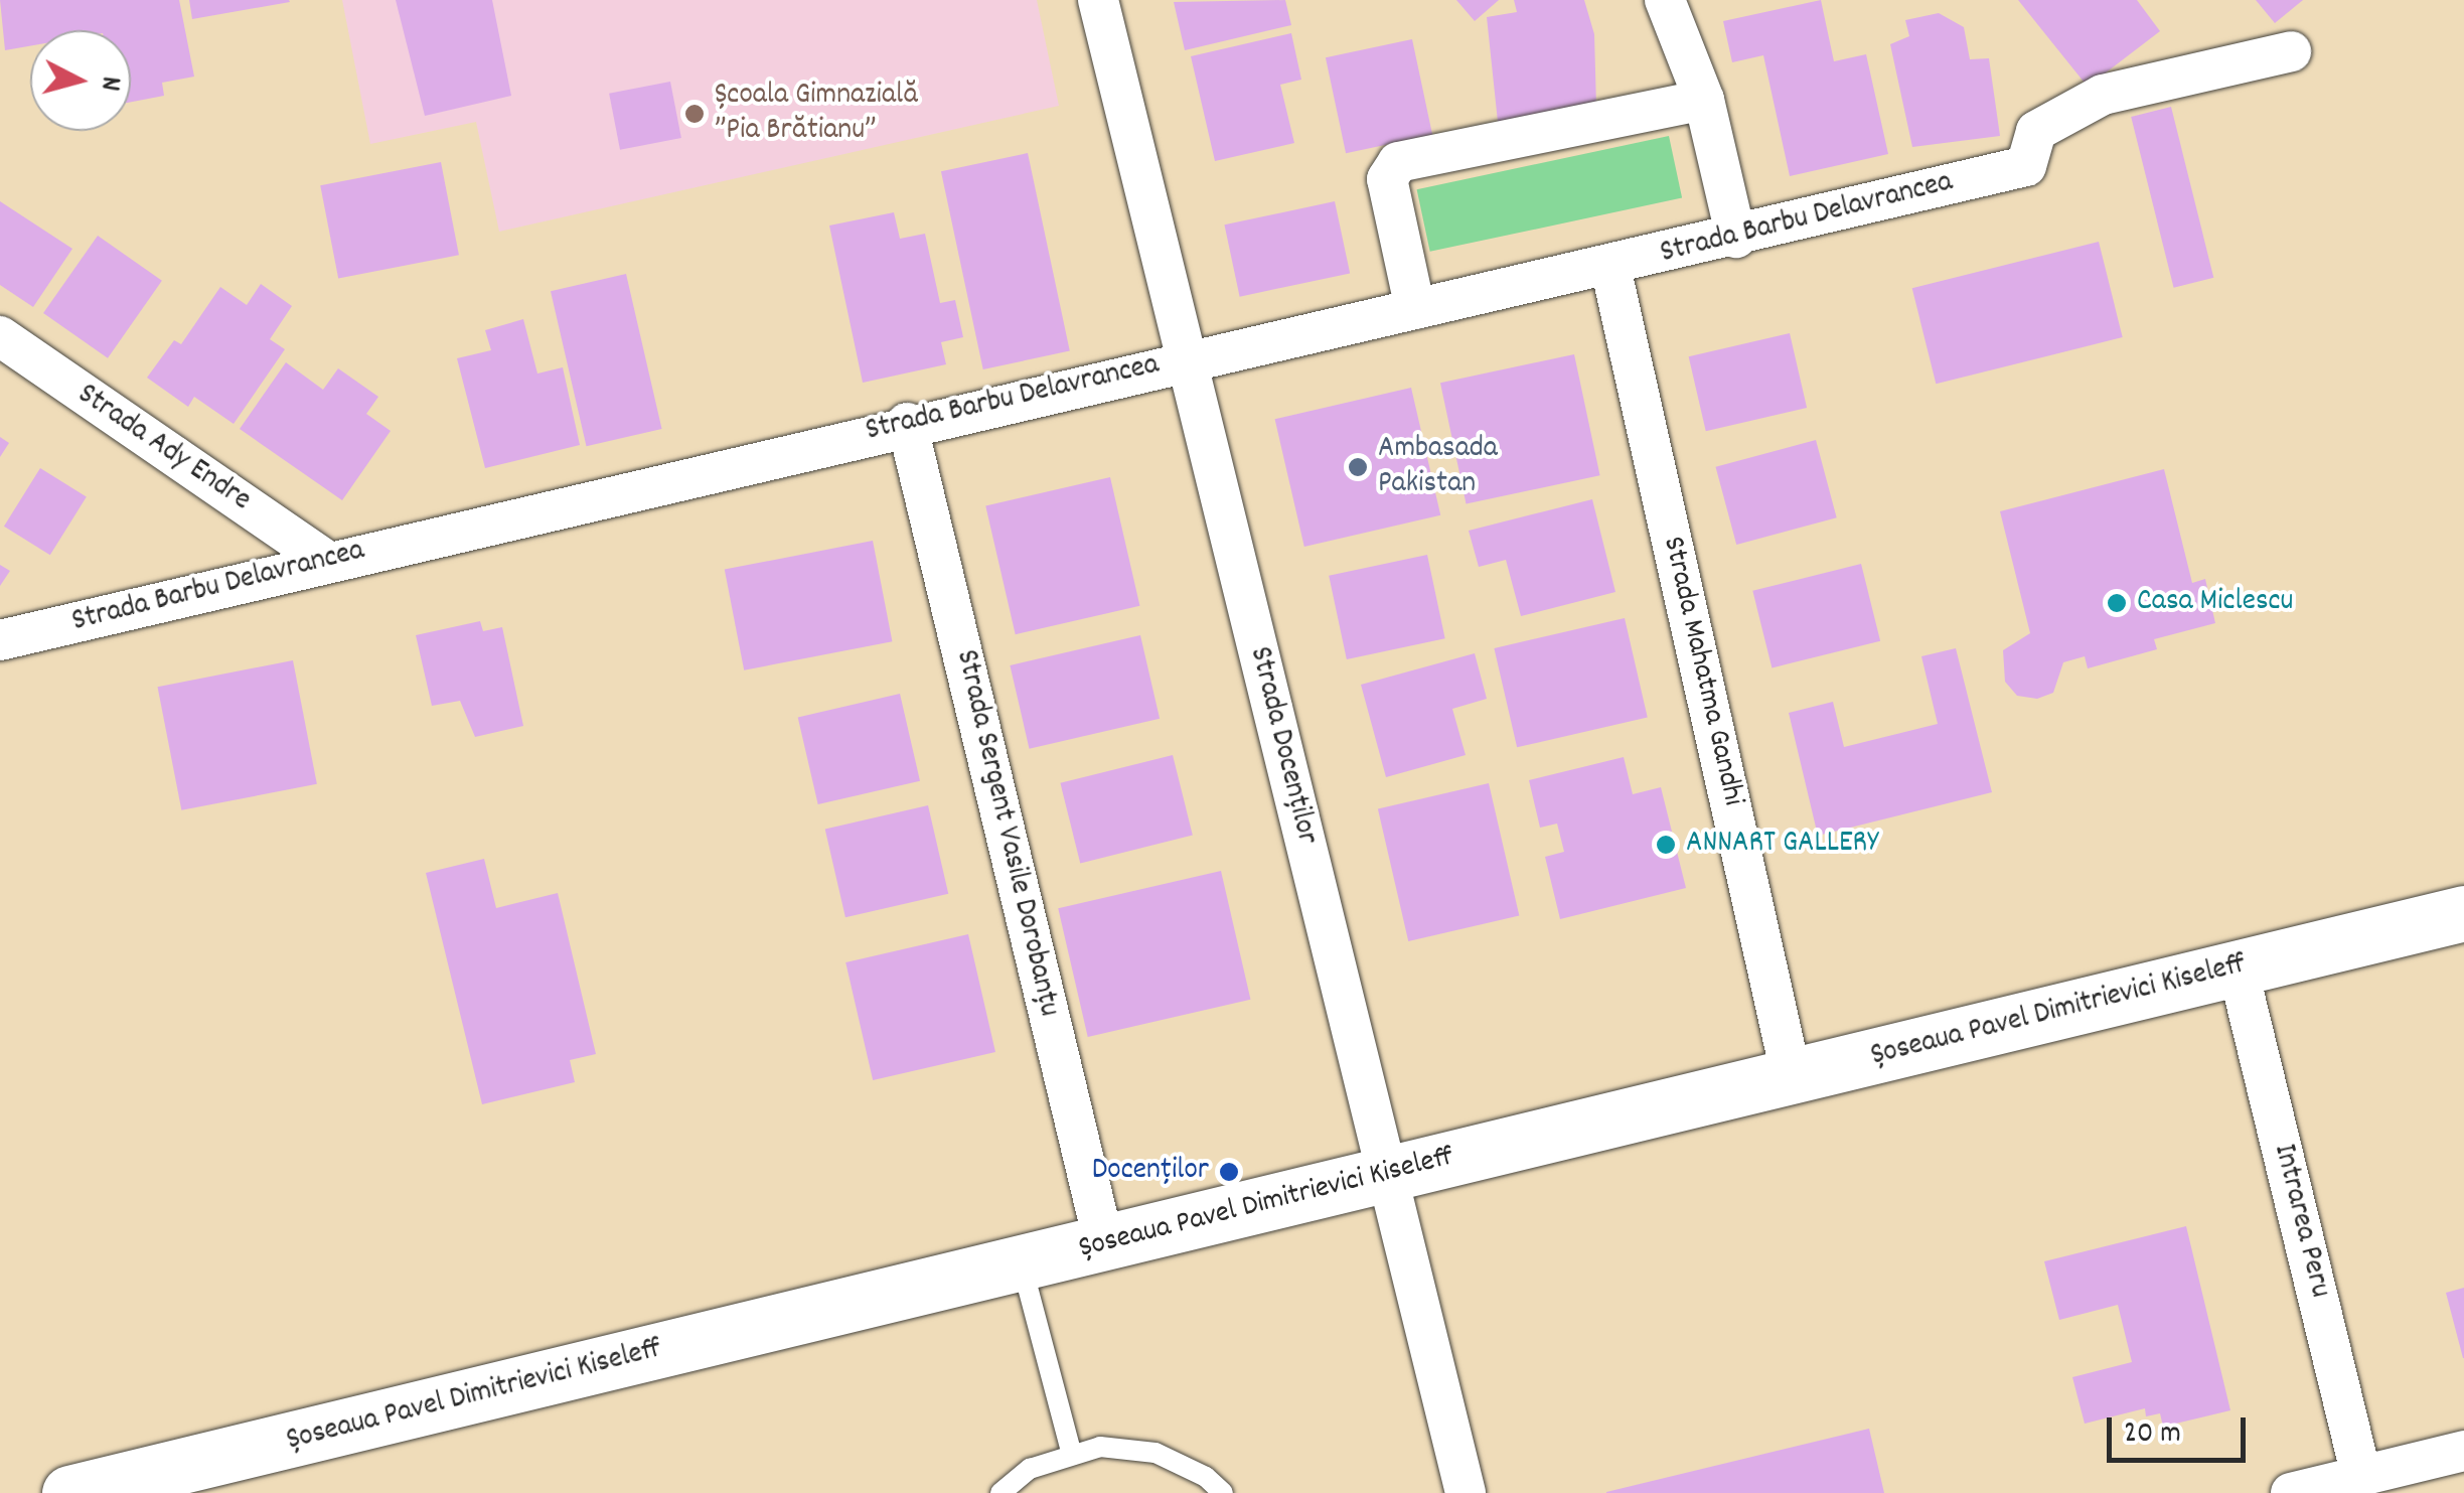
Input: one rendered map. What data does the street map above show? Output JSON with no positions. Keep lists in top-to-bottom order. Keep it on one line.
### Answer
{"streets":{"main road":["Șoseaua Pavel Dimitrievici Kiseleff"],"street":["Strada Barbu Delavrancea","Strada Ady Endre","Strada Mahatma Gandhi","Strada Docenților","Strada Sergent Vasile Dorobanțu","Intrarea Peru"]},"crossings":[["Strada Barbu Delavrancea","Strada Ady Endre"],["Strada Barbu Delavrancea","Strada Mahatma Gandhi"],["Strada Barbu Delavrancea","Strada Docenților"],["Strada Barbu Delavrancea","Strada Sergent Vasile Dorobanțu"],["Strada Mahatma Gandhi","Șoseaua Pavel Dimitrievici Kiseleff"],["Strada Docenților","Șoseaua Pavel Dimitrievici Kiseleff"],["Strada Sergent Vasile Dorobanțu","Șoseaua Pavel Dimitrievici Kiseleff"],["Șoseaua Pavel Dimitrievici Kiseleff","Intrarea Peru"]],"places":["Școala Gimnazială ”Pia Brătianu”","Ambasada Pakistan","Casa Miclescu","ANNART GALLERY","Docenților"],"scale_bar":"20 m","north":"right"}
